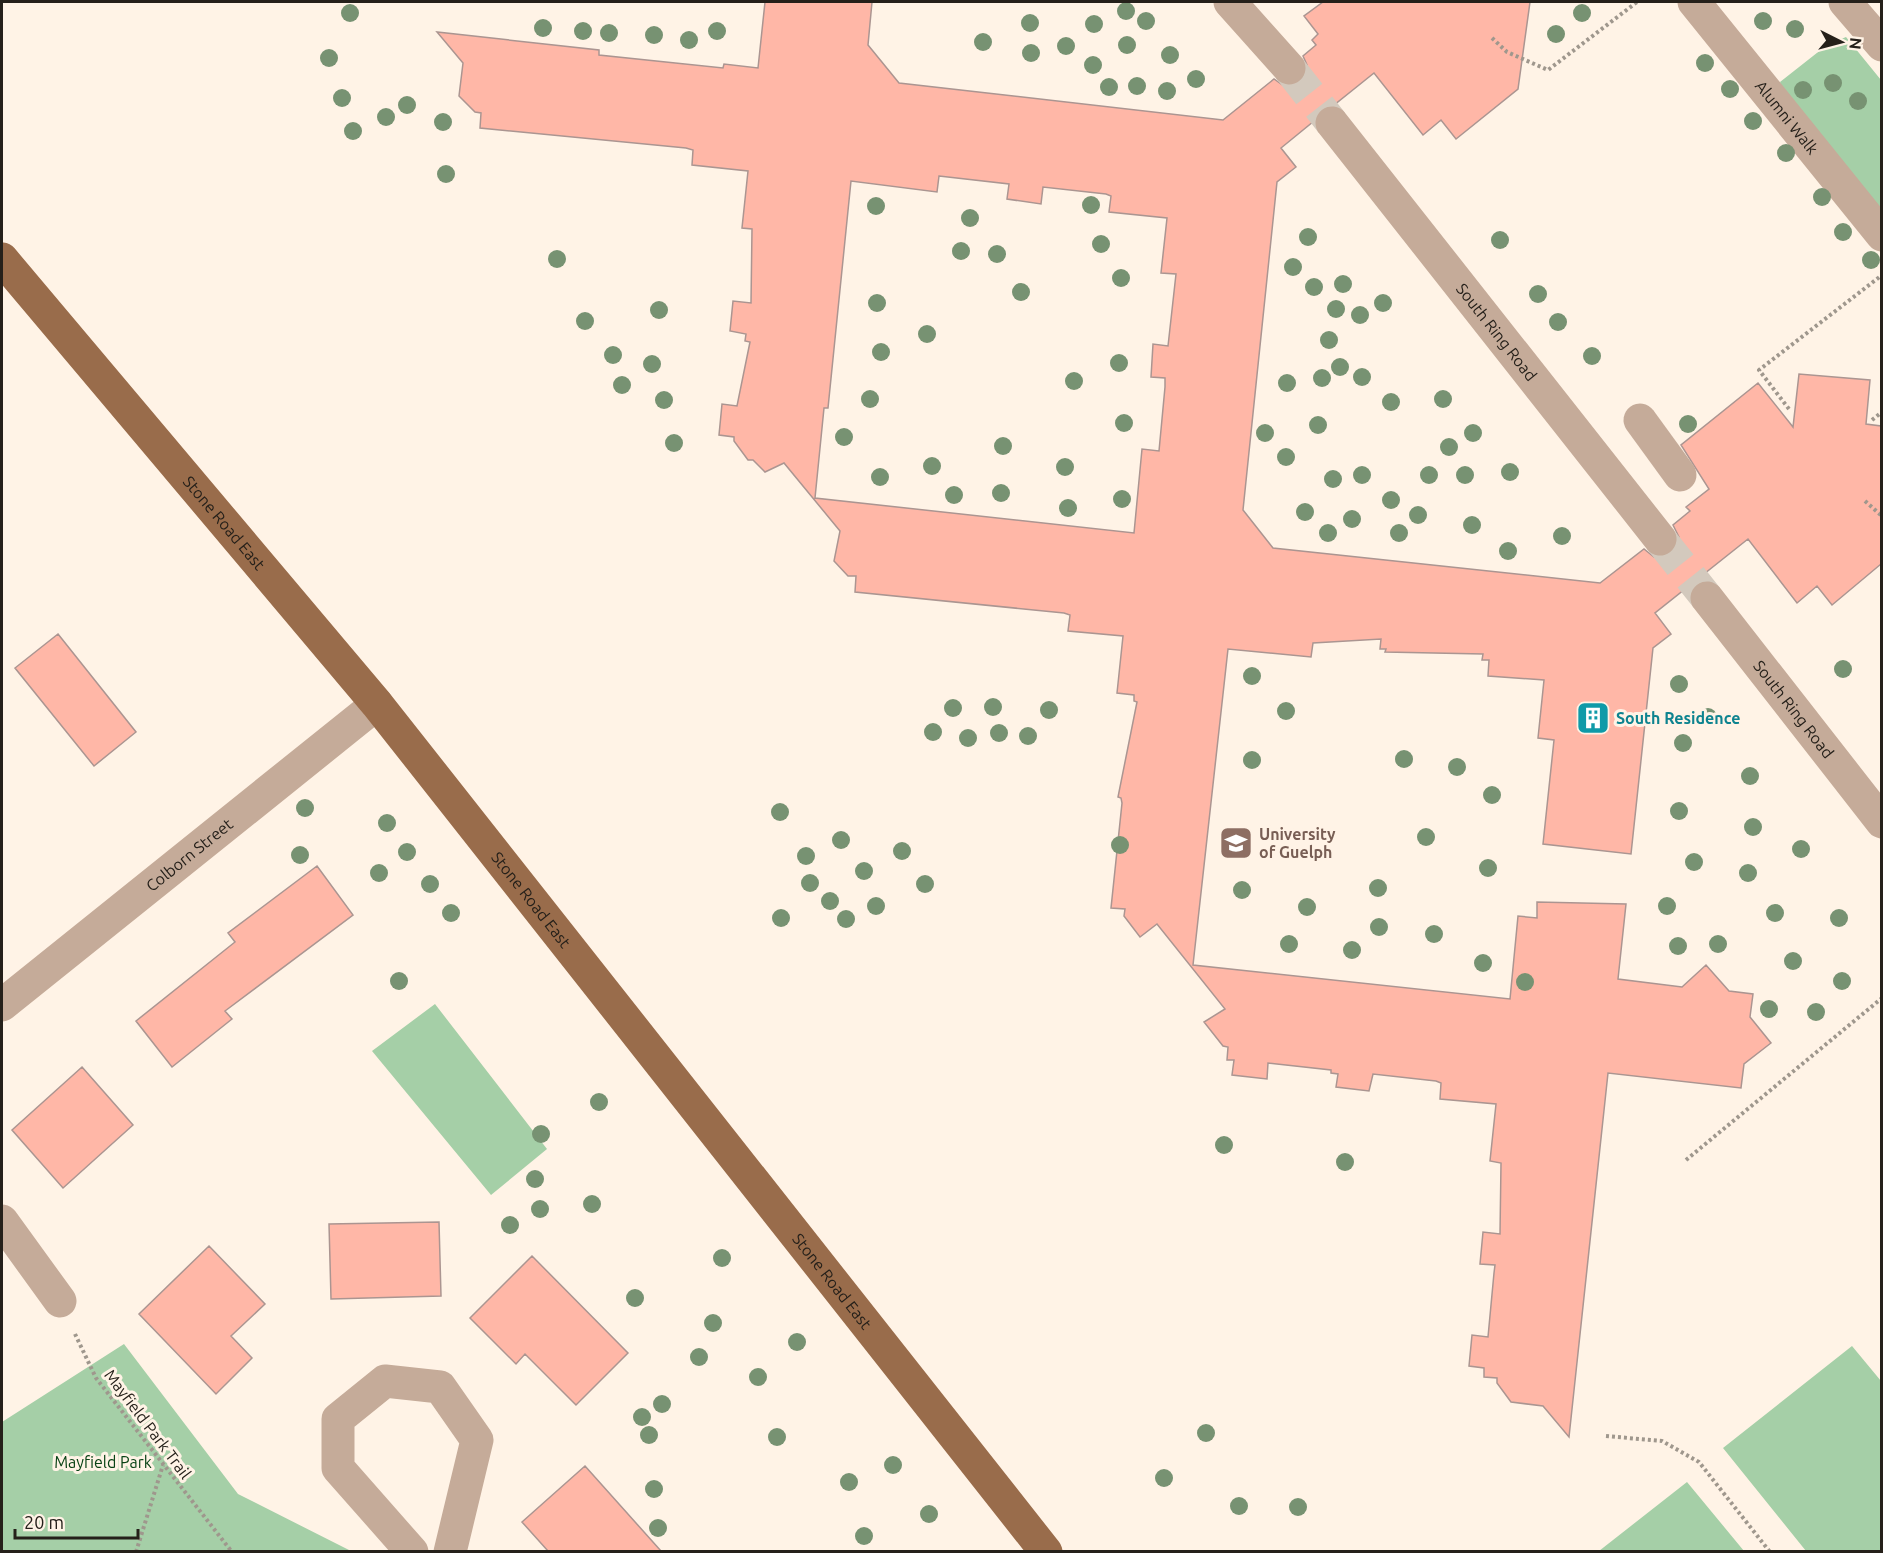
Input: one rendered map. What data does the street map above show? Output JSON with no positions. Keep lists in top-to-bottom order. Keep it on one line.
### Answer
{"streets":{"main road":["Stone Road East"],"street":["Alumni Walk","South Ring Road","Colborn Street"],"path":["Mayfield Park Trail"]},"crossings":[["Stone Road East","Colborn Street"]],"parks":["Mayfield Park"],"places":{"building":["South Residence"],"school or university":["University of Guelph"]},"scale_bar":"20 m","north":"right"}
